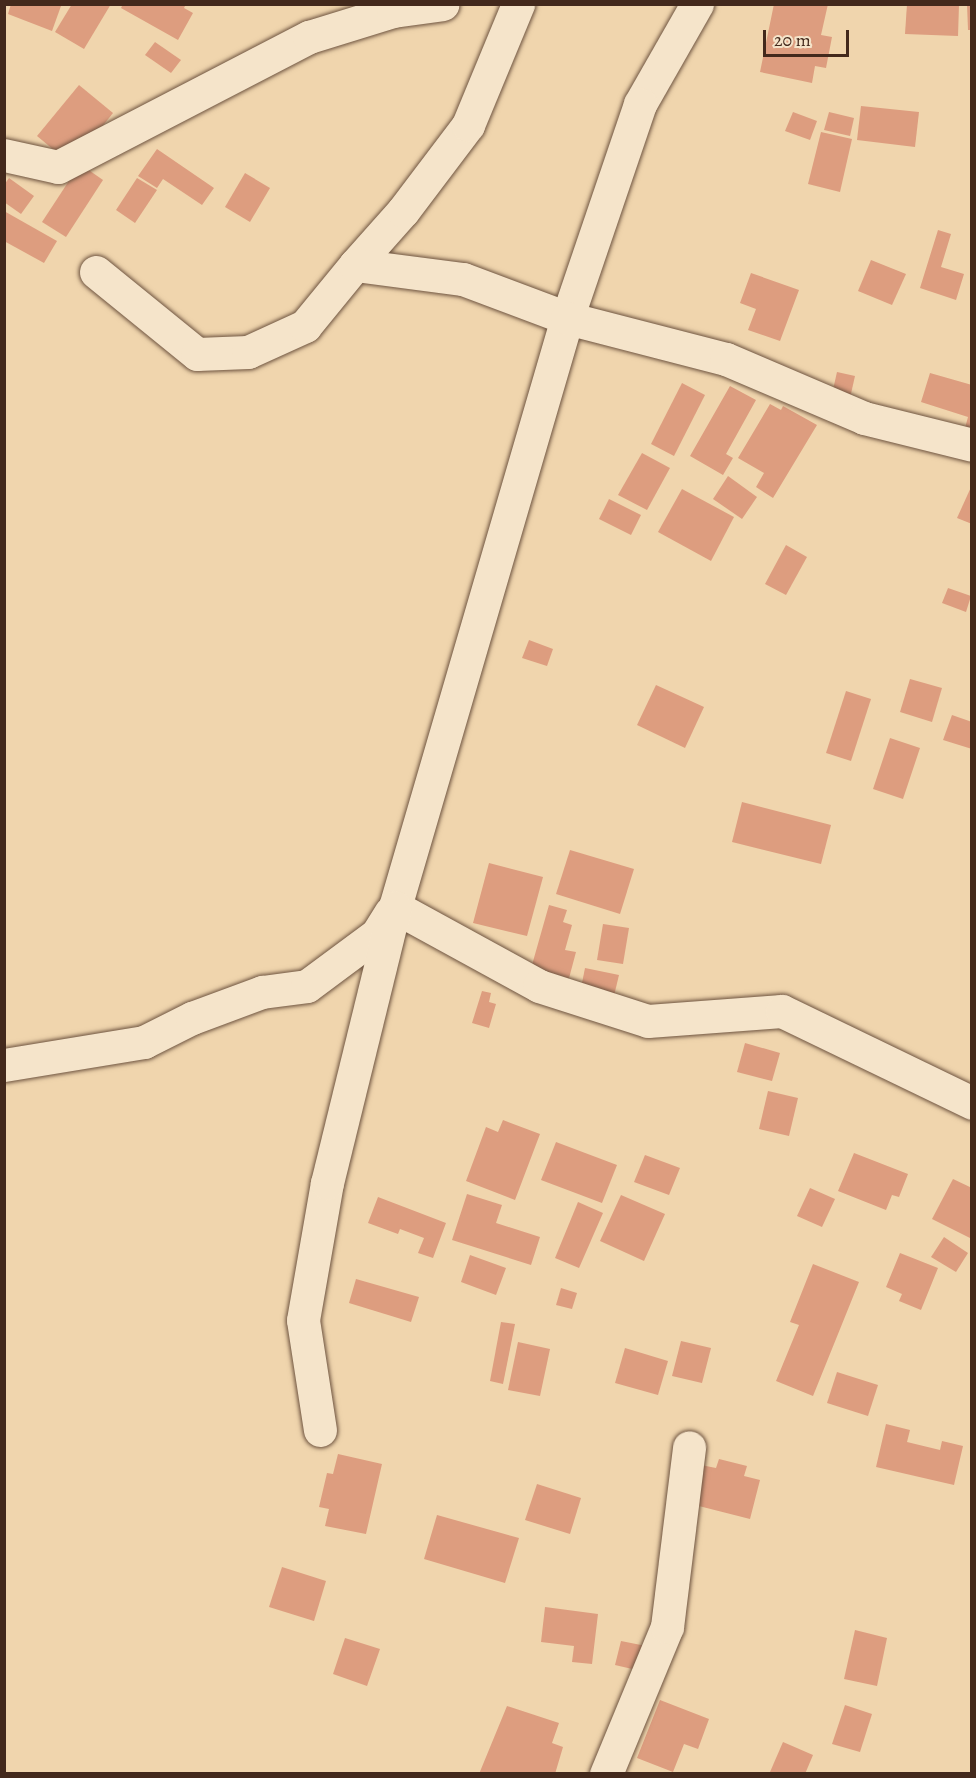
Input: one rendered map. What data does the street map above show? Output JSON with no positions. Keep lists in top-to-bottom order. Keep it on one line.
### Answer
{"scale_bar":"20 m"}
